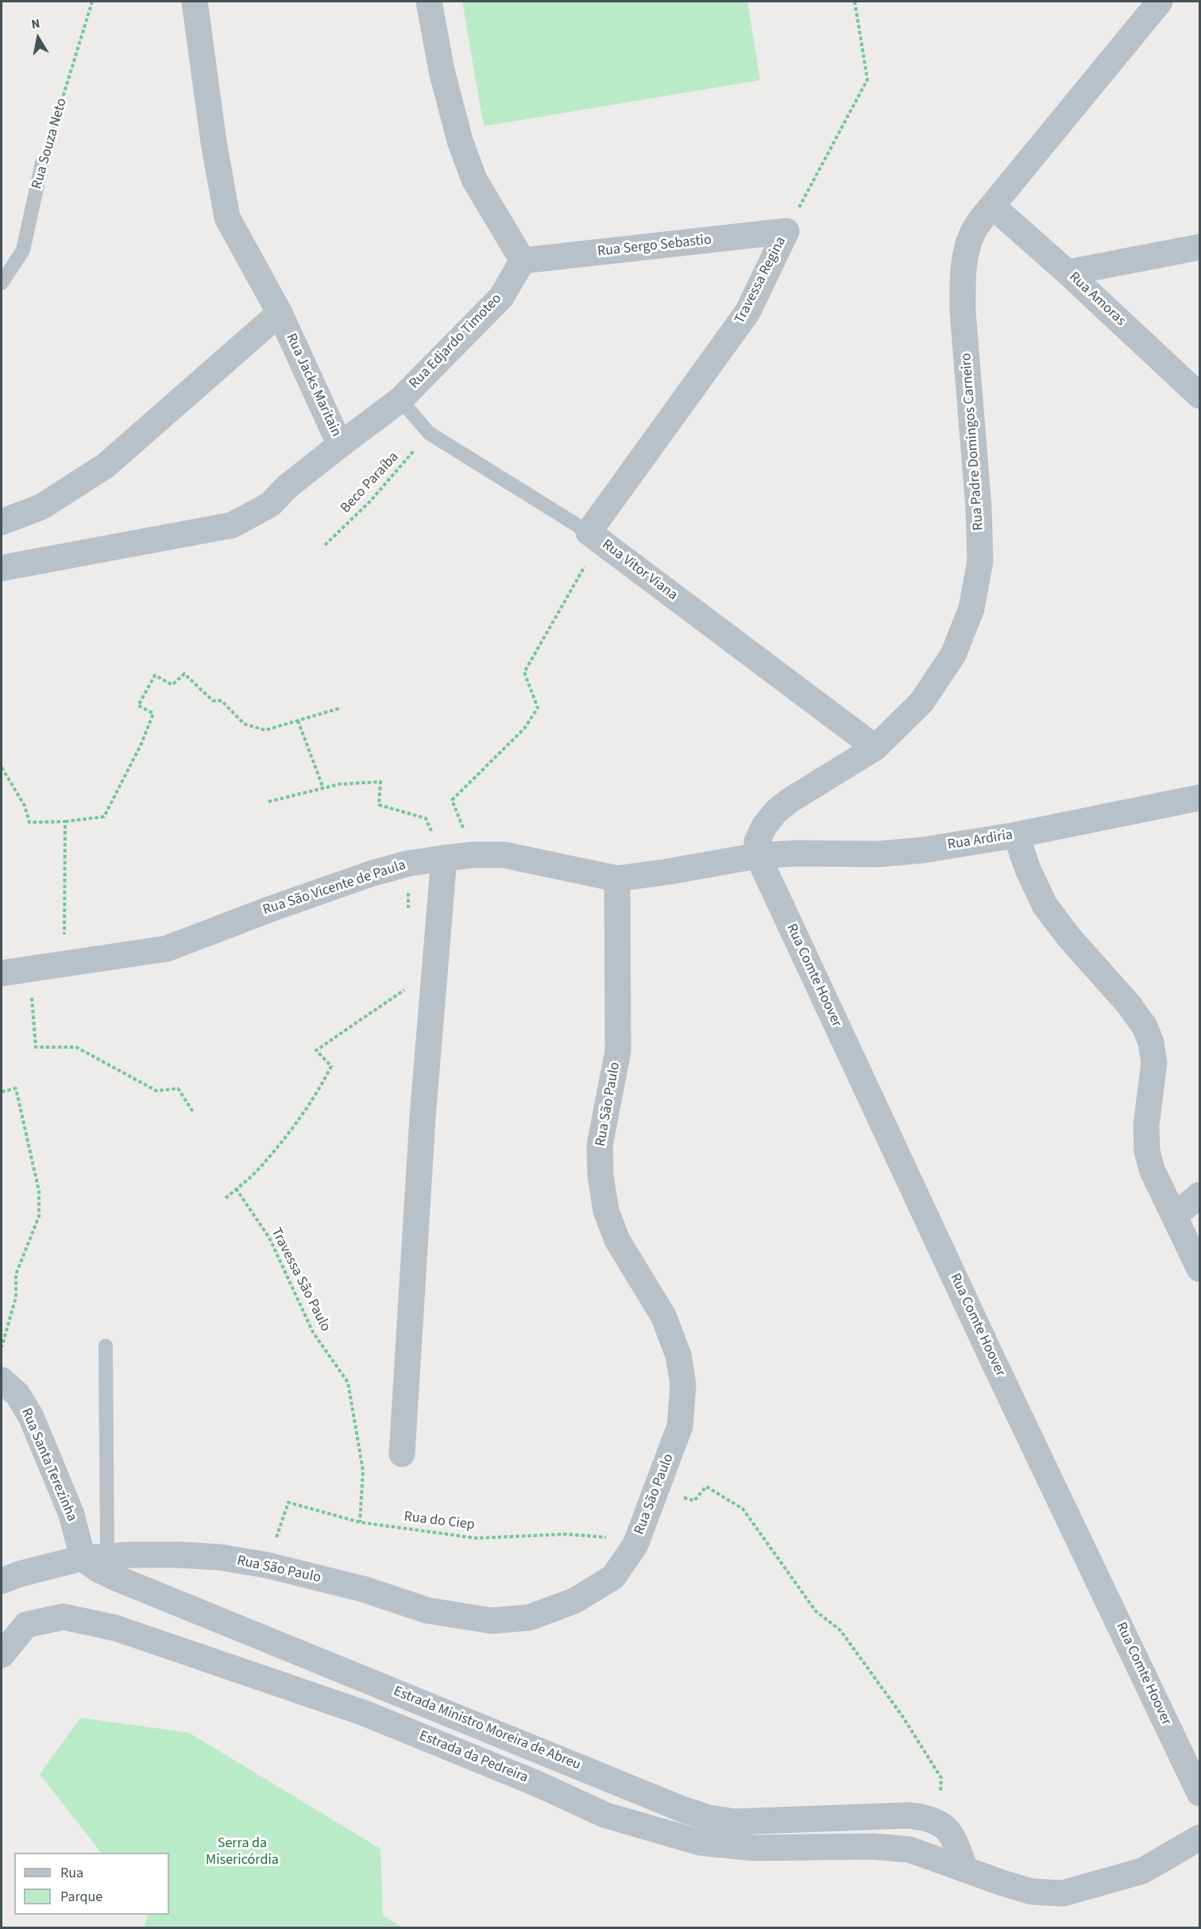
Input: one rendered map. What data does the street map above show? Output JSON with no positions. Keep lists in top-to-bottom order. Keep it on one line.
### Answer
{"streets":{"street":["Rua Sergo Sebastio","Travessa Regina","Rua Amoras","Rua Edjardo Timoteo","Rua Jacks Maritain","Rua Padre Domingos Carneiro","Rua Vitor Viana","Rua Ardiria","Rua São Vicente de Paula","Rua Comte Hoover","Rua São Paulo","Rua Santa Terezinha","Estrada Ministro Moreira de Abreu","Estrada da Pedreira"],"lane":["Rua Souza Neto"],"path":["Beco Paraíba","Travessa São Paulo","Rua do Ciep"]},"crossings":[["Rua Sergo Sebastio","Travessa Regina"],["Rua Sergo Sebastio","Rua Edjardo Timoteo"],["Travessa Regina","Rua Vitor Viana"],["Rua Amoras","Rua Padre Domingos Carneiro"],["Rua Edjardo Timoteo","Rua Jacks Maritain"],["Rua Edjardo Timoteo","Rua Vitor Viana"],["Rua Padre Domingos Carneiro","Rua Vitor Viana"],["Rua Padre Domingos Carneiro","Rua Ardiria"],["Rua Padre Domingos Carneiro","Rua São Vicente de Paula"],["Rua Padre Domingos Carneiro","Rua Comte Hoover"],["Beco Paraíba","Rua Vitor Viana"],["Rua Ardiria","Rua São Vicente de Paula"],["Rua Ardiria","Rua Comte Hoover"],["Rua São Vicente de Paula","Rua Comte Hoover"],["Rua São Vicente de Paula","Rua São Paulo"],["Rua São Paulo","Rua Santa Terezinha"],["Rua São Paulo","Rua do Ciep"],["Rua São Paulo","Estrada Ministro Moreira de Abreu"],["Travessa São Paulo","Rua do Ciep"],["Rua Santa Terezinha","Estrada Ministro Moreira de Abreu"]],"parks":["Serra da Misericórdia"],"legend":["Rua","Parque"],"north":"top"}
